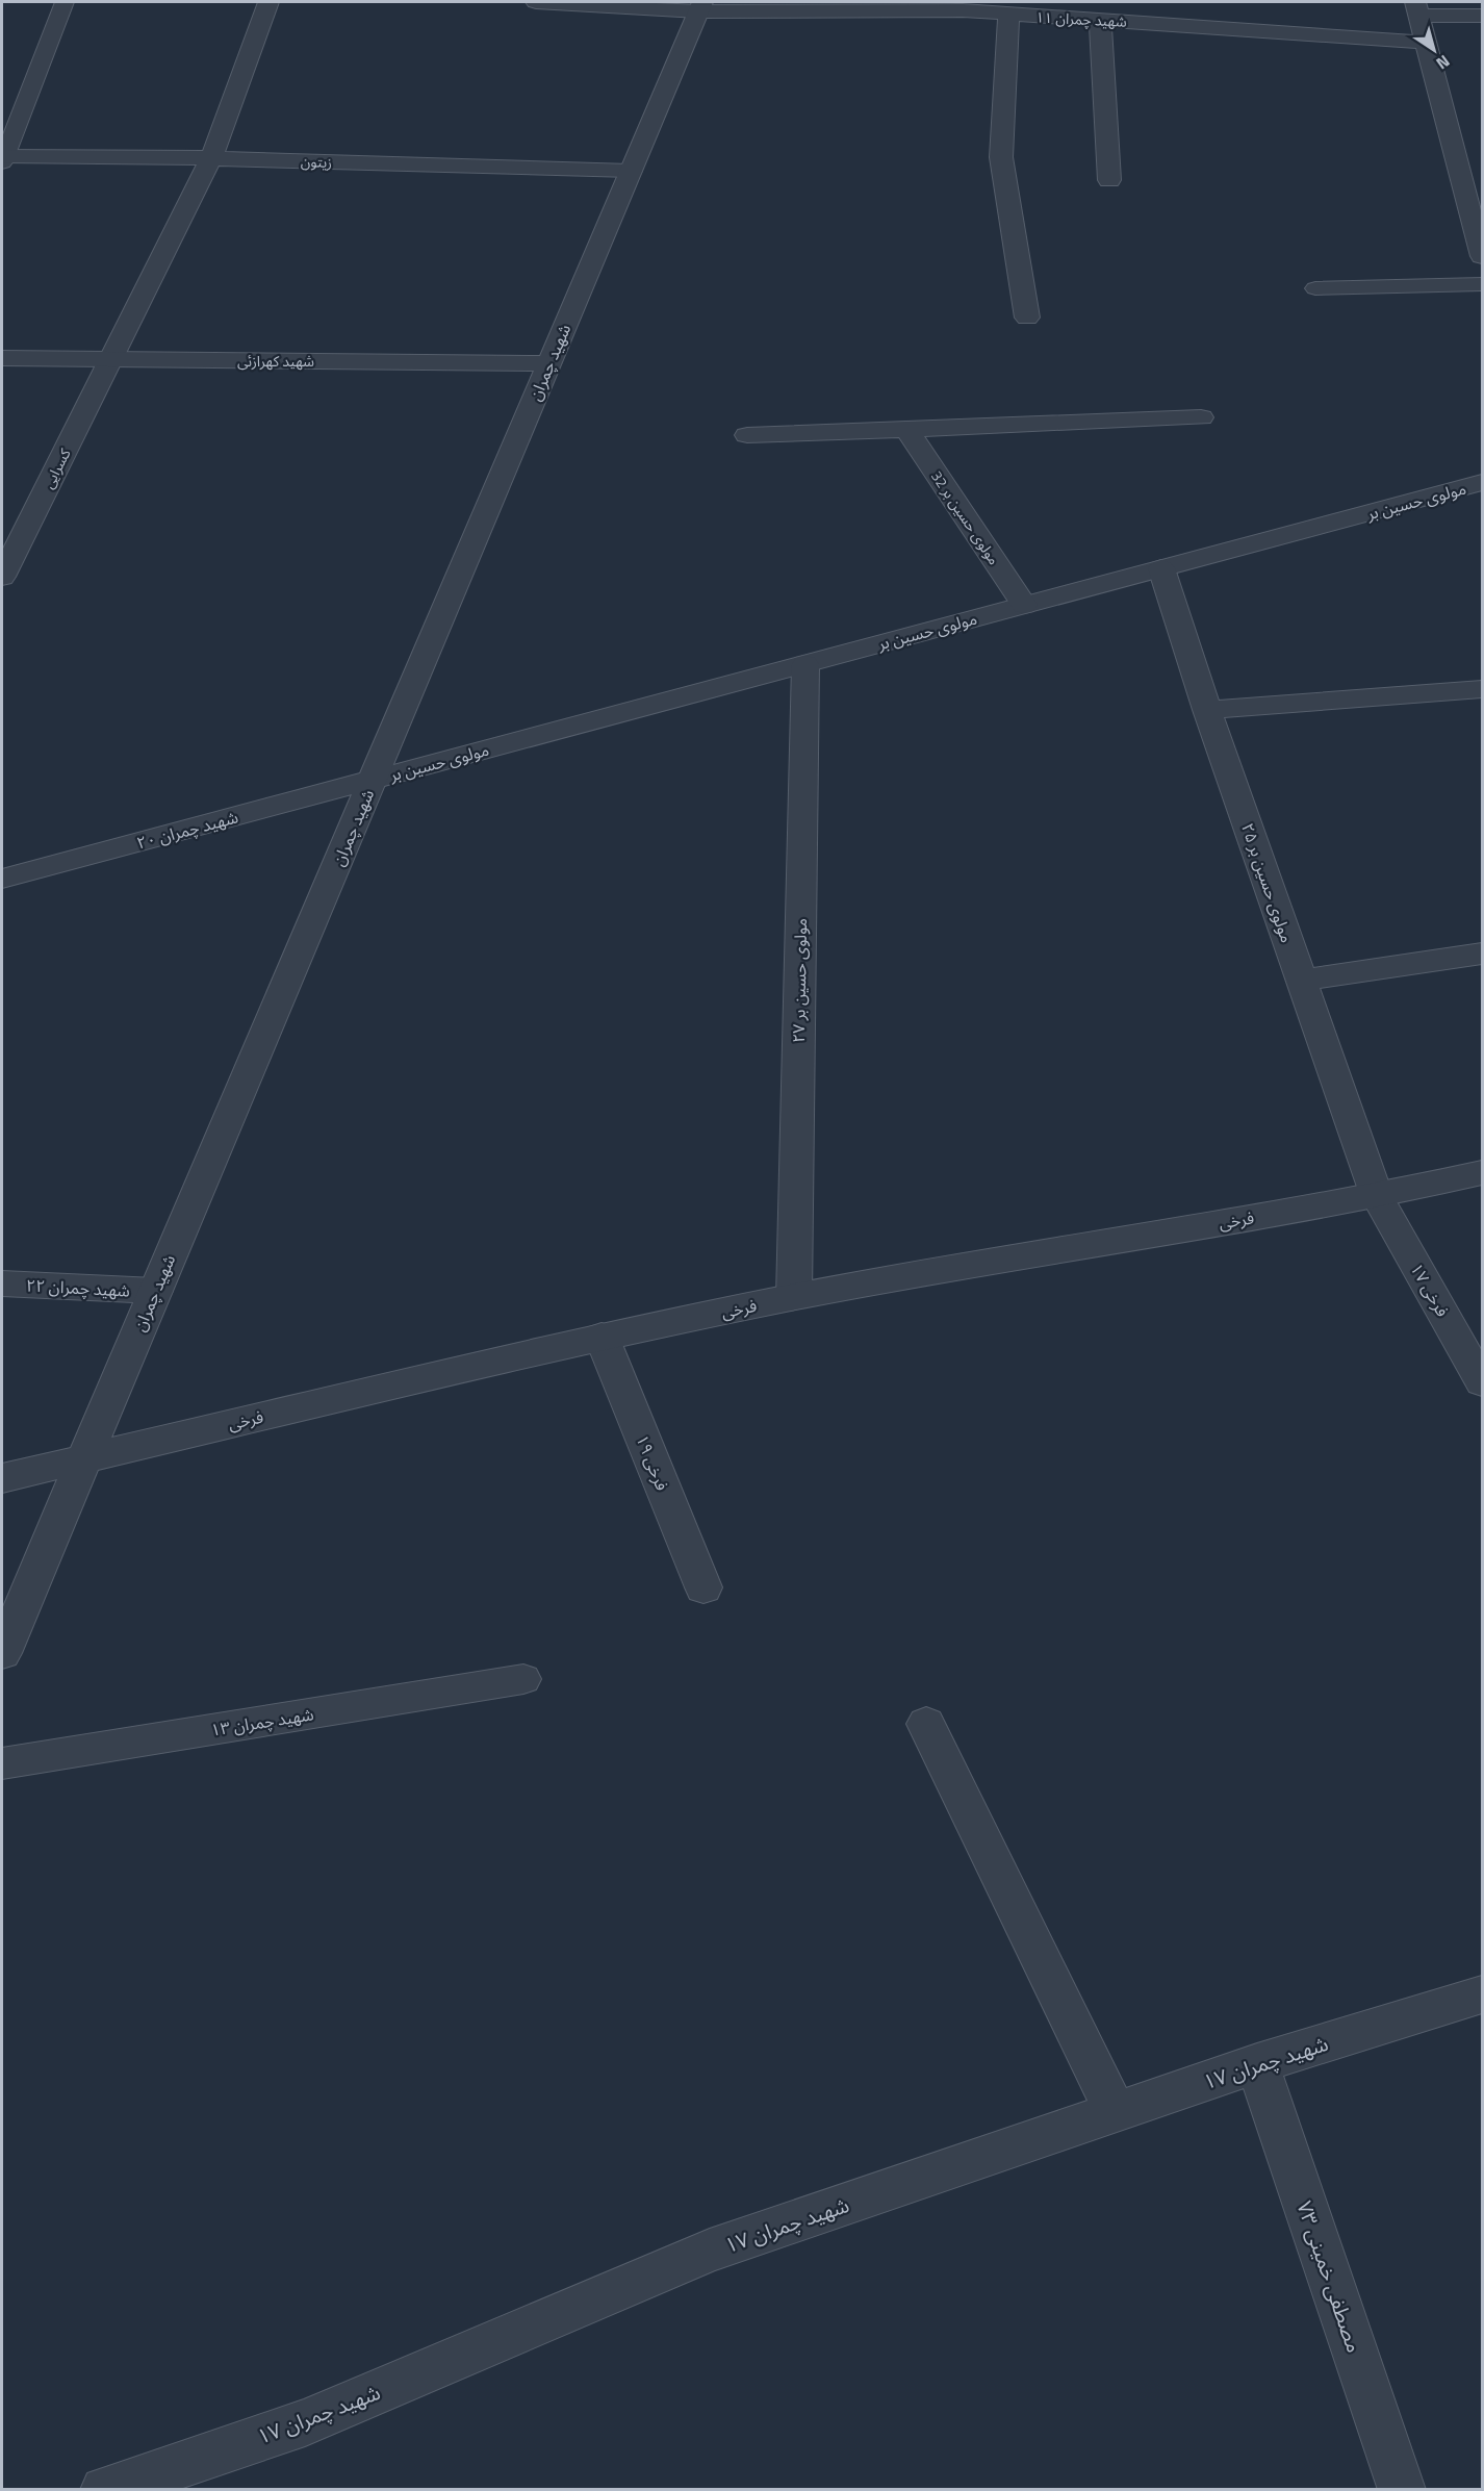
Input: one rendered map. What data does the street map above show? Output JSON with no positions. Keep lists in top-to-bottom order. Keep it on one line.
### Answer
{"streets":{"street":["شهید چمران ۱۱","زیتون","شهید کهرازئی","شهید چمران","کسرایی","مولوی حسین بر","مولوی حسین بر 32","شهید چمران ۲۰","مولوی حسین بر ۲۵","مولوی حسین بر ۲۷","فرخی","شهید چمران ۲۲","فرخی ۱۷","فرخی ۱۹","شهید چمران ۱۷","مصطفی خمینی ۷۳"],"lane":["شهید چمران ۱۳"]},"crossings":[["شهید چمران ۱۱","شهید چمران"],["زیتون","شهید چمران"],["زیتون","کسرایی"],["شهید کهرازئی","شهید چمران"],["شهید کهرازئی","کسرایی"],["شهید چمران","مولوی حسین بر"],["شهید چمران","شهید چمران ۲۰"],["شهید چمران","فرخی"],["شهید چمران","شهید چمران ۲۲"],["مولوی حسین بر","مولوی حسین بر 32"],["مولوی حسین بر","شهید چمران ۲۰"],["مولوی حسین بر","مولوی حسین بر ۲۵"],["مولوی حسین بر","مولوی حسین بر ۲۷"],["مولوی حسین بر ۲۵","فرخی"],["مولوی حسین بر ۲۵","فرخی ۱۷"],["مولوی حسین بر ۲۷","فرخی"],["فرخی","فرخی ۱۷"],["فرخی","فرخی ۱۹"],["شهید چمران ۱۷","مصطفی خمینی ۷۳"]],"north":"bottom right"}
